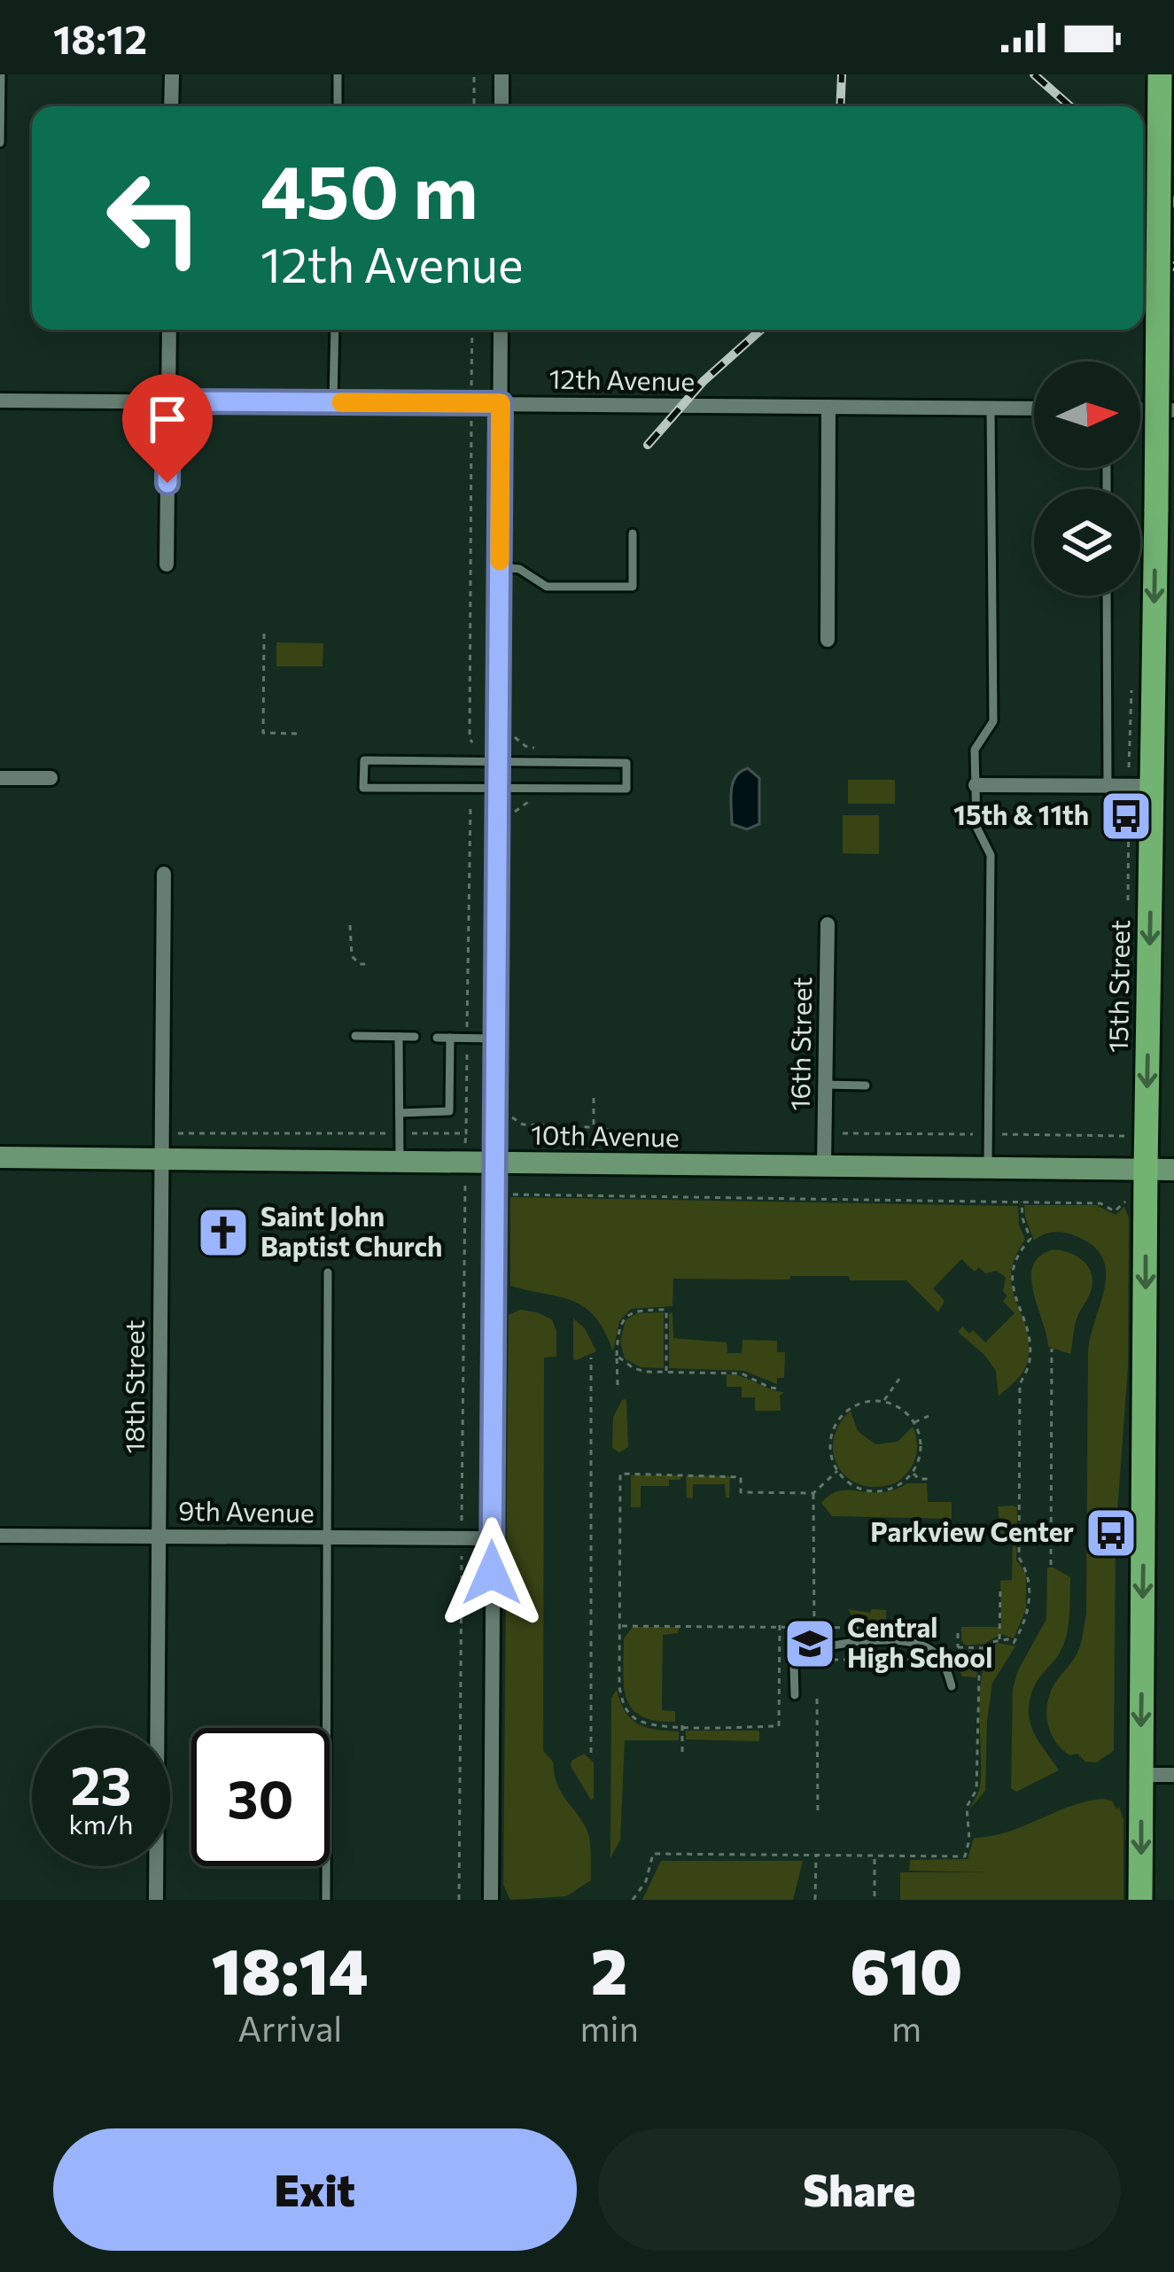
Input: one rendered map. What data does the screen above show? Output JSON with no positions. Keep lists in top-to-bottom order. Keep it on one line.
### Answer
{"streets":{"main road":["15th Street","10th Avenue"],"street":["12th Avenue","16th Street","18th Street","9th Avenue"]},"crossings":[["15th Street","10th Avenue"],["16th Street","10th Avenue"],["10th Avenue","18th Street"],["18th Street","9th Avenue"]],"one_way":["15th Street"],"places":{"bus stop":["15th & 11th","Parkview Center"],"church":["Saint John Baptist Church"],"school or university":["Central High School"]},"north":"right","page":{"status":"18:12","turn":["450 m","12th Avenue"],"speed":"23 km/h","limit":"30","eta":["18:14","Arrival","2","min","610","m"],"buttons":["Exit","Share"]}}
